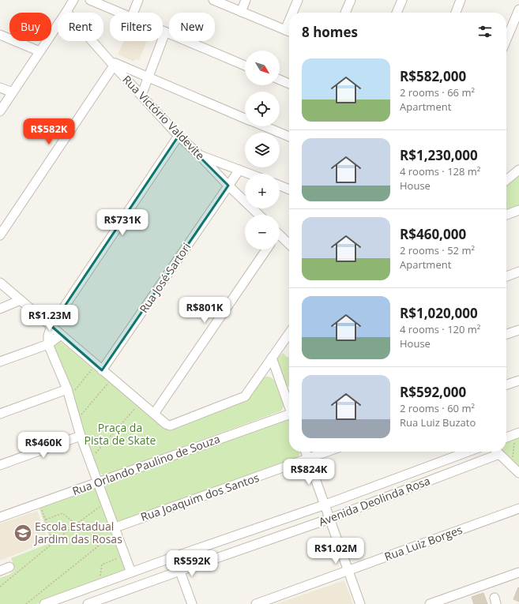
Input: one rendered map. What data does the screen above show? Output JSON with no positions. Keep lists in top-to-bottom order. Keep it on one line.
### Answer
{"streets":{"street":["Rua Victório Valdevite","Rua José Sartori","Rua Orlando Paulino de Souza","Rua Joaquim dos Santos","Avenida Deolinda Rosa","Rua Luiz Borges"]},"crossings":[["Rua Victório Valdevite","Rua José Sartori"]],"parks":["Praça da Pista de Skate"],"places":{"school or university":["Escola Estadual Jardim das Rosas"]},"north":"bottom right","page":{"chip":["Buy","Rent","Filters","New"],"heading":"8 homes","map_buttons":["+","−"],"list":[{"name":"R$582,000","note":"2 rooms · 66 m² · Apartment"},{"name":"R$1,230,000","note":"4 rooms · 128 m² · House"},{"name":"R$460,000","note":"2 rooms · 52 m² · Apartment"},{"name":"R$1,020,000","note":"4 rooms · 120 m² · House"},{"name":"R$592,000","note":"2 rooms · 60 m² · Rua Luiz Buzato"}],"price":["R$582K","R$731K","R$801K","R$1.23M","R$460K","R$824K","R$1.02M","R$592K"]}}
